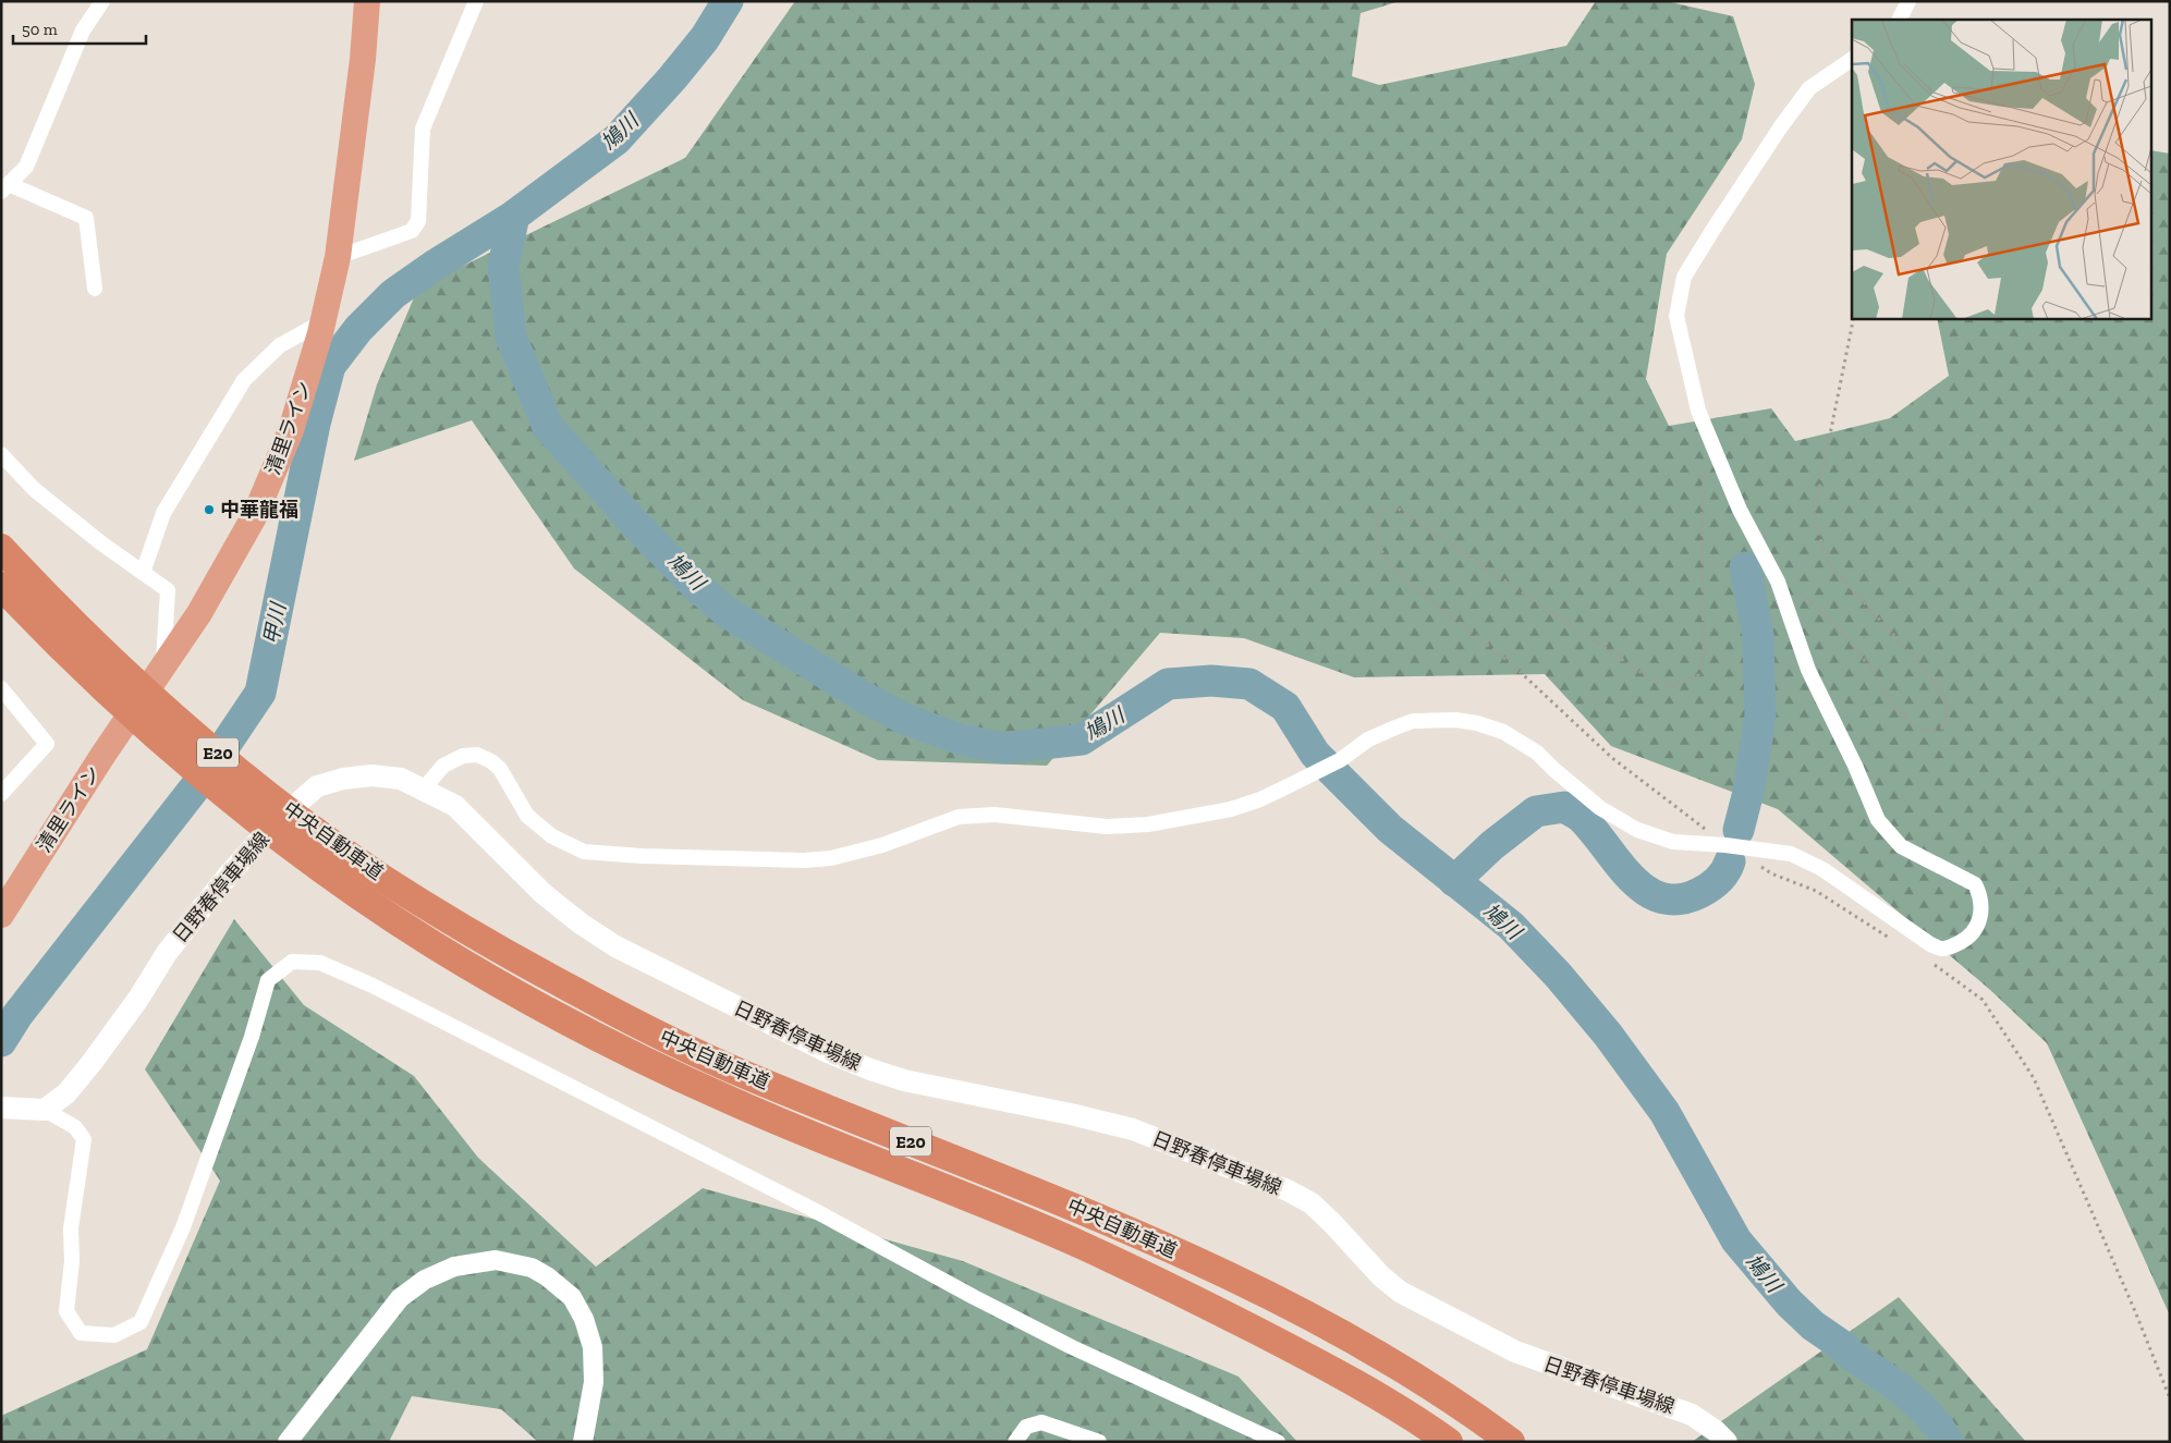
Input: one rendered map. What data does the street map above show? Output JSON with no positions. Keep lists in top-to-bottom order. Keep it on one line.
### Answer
{"streets":{"highway":["清里ライン","E20","中央自動車道"],"main road":["日野春停車場線"]},"water":["鳩川","甲川"],"places":["中華龍福"],"scale_bar":"50 m"}
